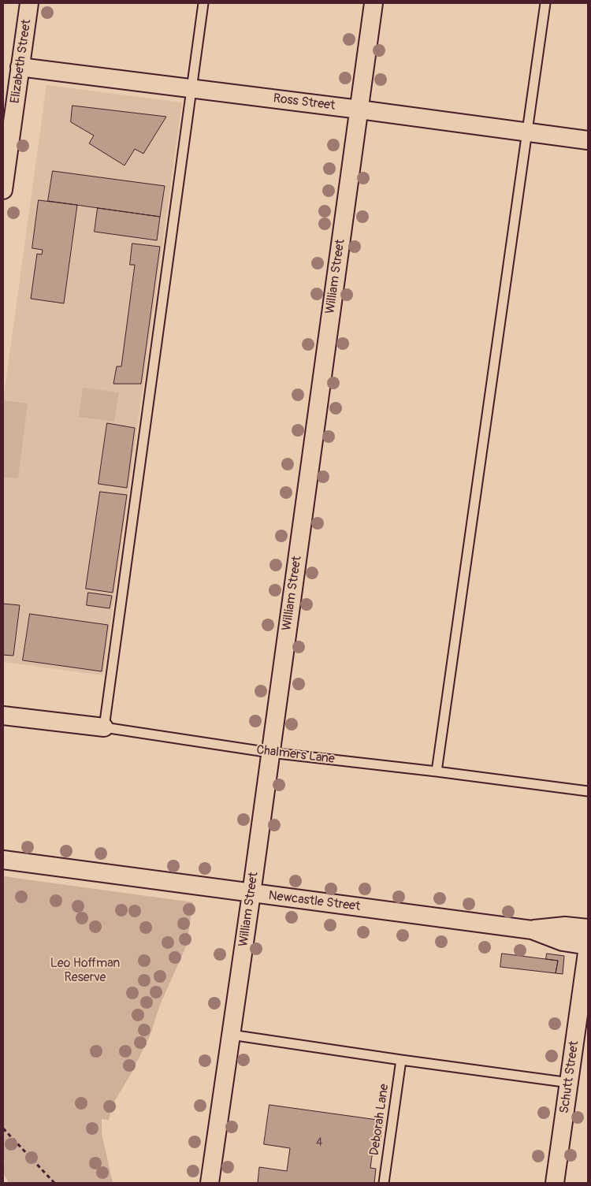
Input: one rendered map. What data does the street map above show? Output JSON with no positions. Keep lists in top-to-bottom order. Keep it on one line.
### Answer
{"streets":{"street":["Elizabeth Street","Ross Street","William Street","Chalmers Lane","Newcastle Street","Schutt Street"],"lane":["Deborah Lane"]},"crossings":[["Elizabeth Street","Ross Street"],["Ross Street","William Street"],["William Street","Chalmers Lane"],["William Street","Newcastle Street"],["Newcastle Street","Schutt Street"]],"parks":["Leo Hoffman Reserve"],"house_numbers":["4"]}
